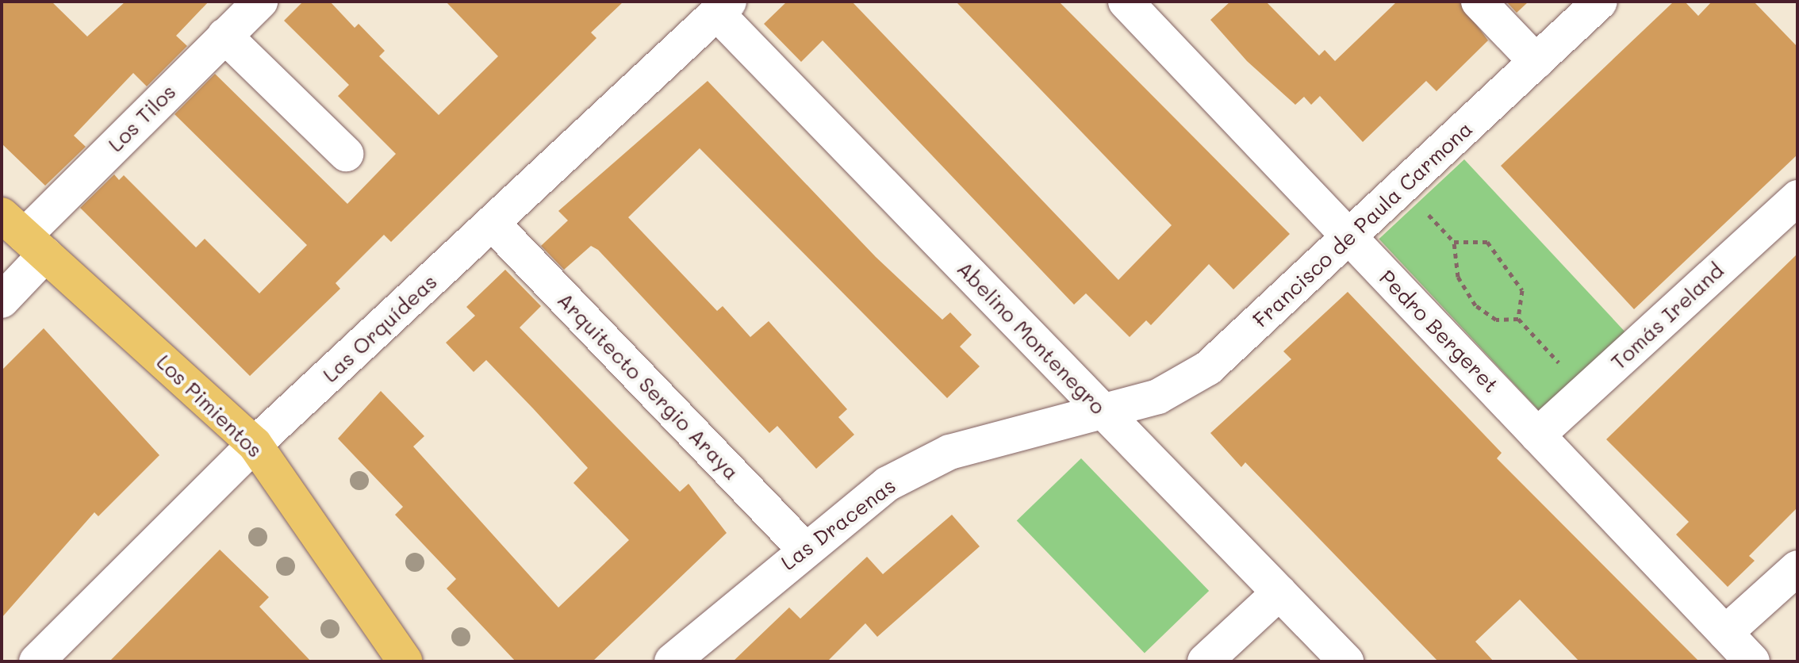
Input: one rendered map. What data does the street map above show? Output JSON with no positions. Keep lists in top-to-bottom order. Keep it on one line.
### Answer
{"streets":{"main road":["Los Pimientos"],"street":["Los Tilos","Francisco de Paula Carmona","Tomás Ireland","Las Orquídeas","Pedro Bergeret","Abelino Montenegro","Arquitecto Sergio Araya","Las Dracenas"]},"crossings":[["Los Tilos","Los Pimientos"],["Francisco de Paula Carmona","Pedro Bergeret"],["Francisco de Paula Carmona","Abelino Montenegro"],["Francisco de Paula Carmona","Las Dracenas"],["Tomás Ireland","Pedro Bergeret"],["Las Orquídeas","Abelino Montenegro"],["Las Orquídeas","Arquitecto Sergio Araya"],["Las Orquídeas","Los Pimientos"],["Abelino Montenegro","Las Dracenas"],["Arquitecto Sergio Araya","Las Dracenas"]]}
